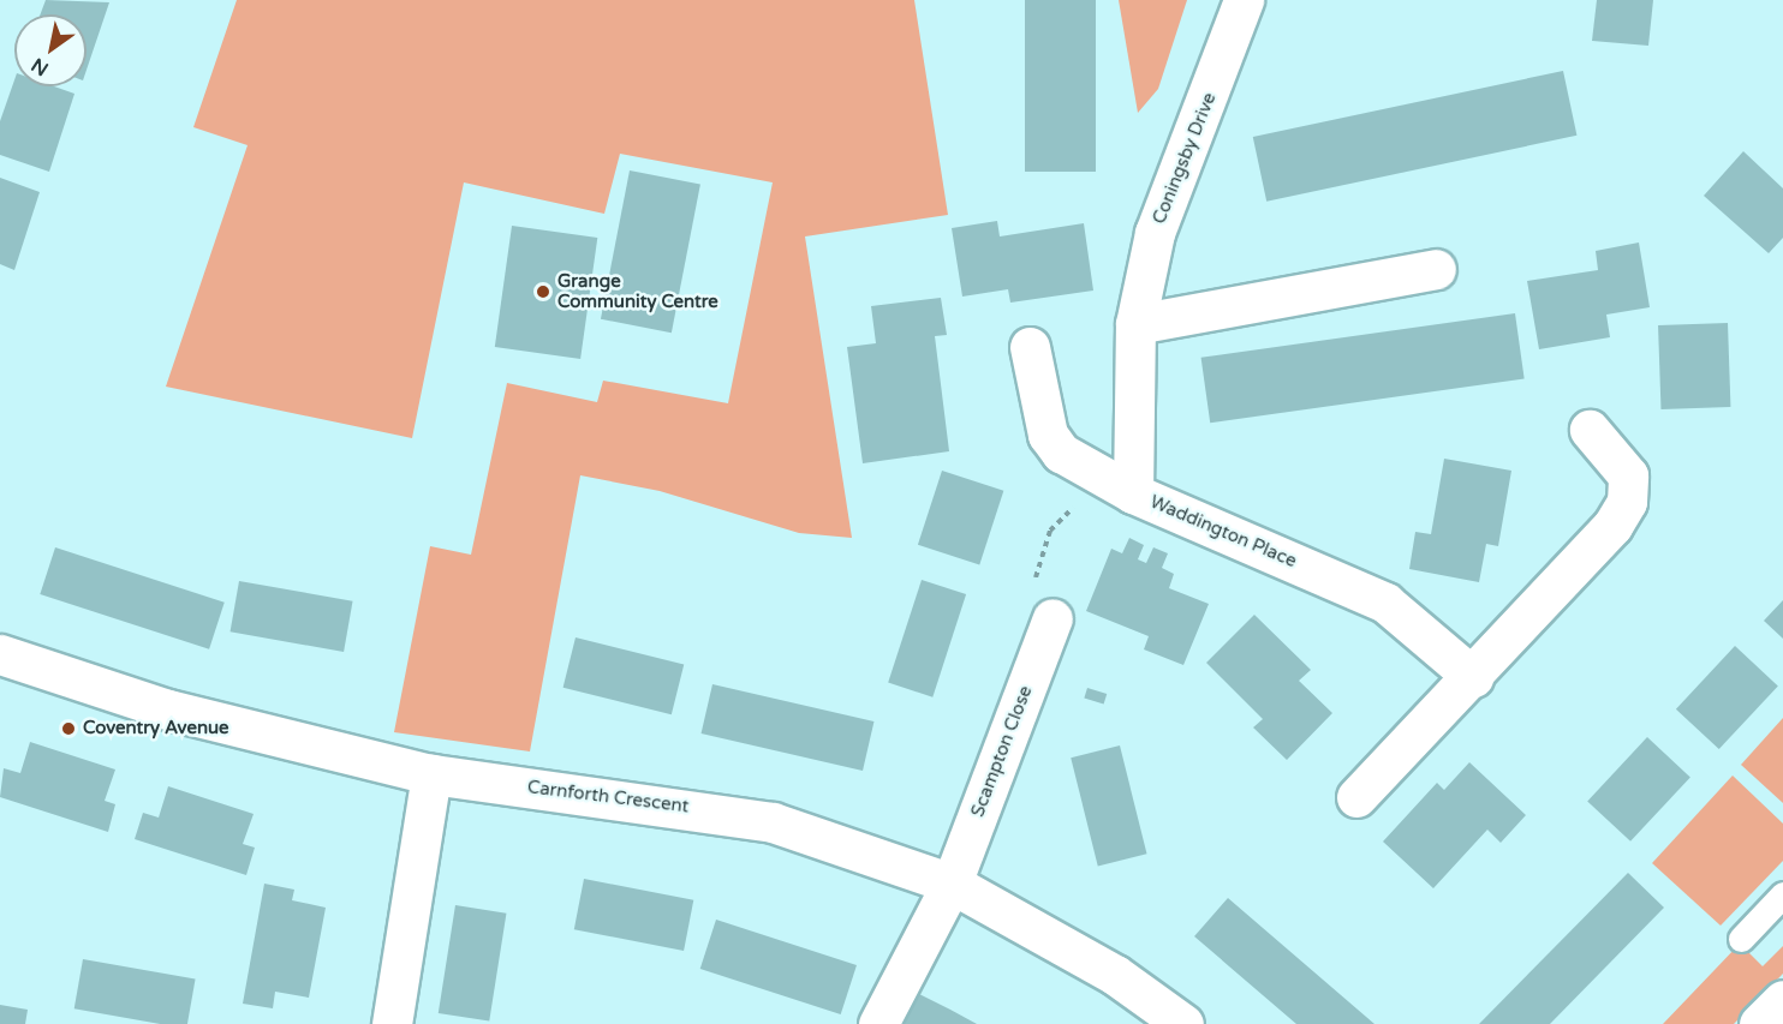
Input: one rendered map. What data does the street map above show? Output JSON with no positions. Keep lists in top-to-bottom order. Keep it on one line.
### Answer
{"streets":{"street":["Coningsby Drive","Waddington Place","Scampton Close","Carnforth Crescent"]},"crossings":[["Coningsby Drive","Waddington Place"],["Scampton Close","Carnforth Crescent"]],"places":["Grange Community Centre","Coventry Avenue"],"north":"bottom left"}
